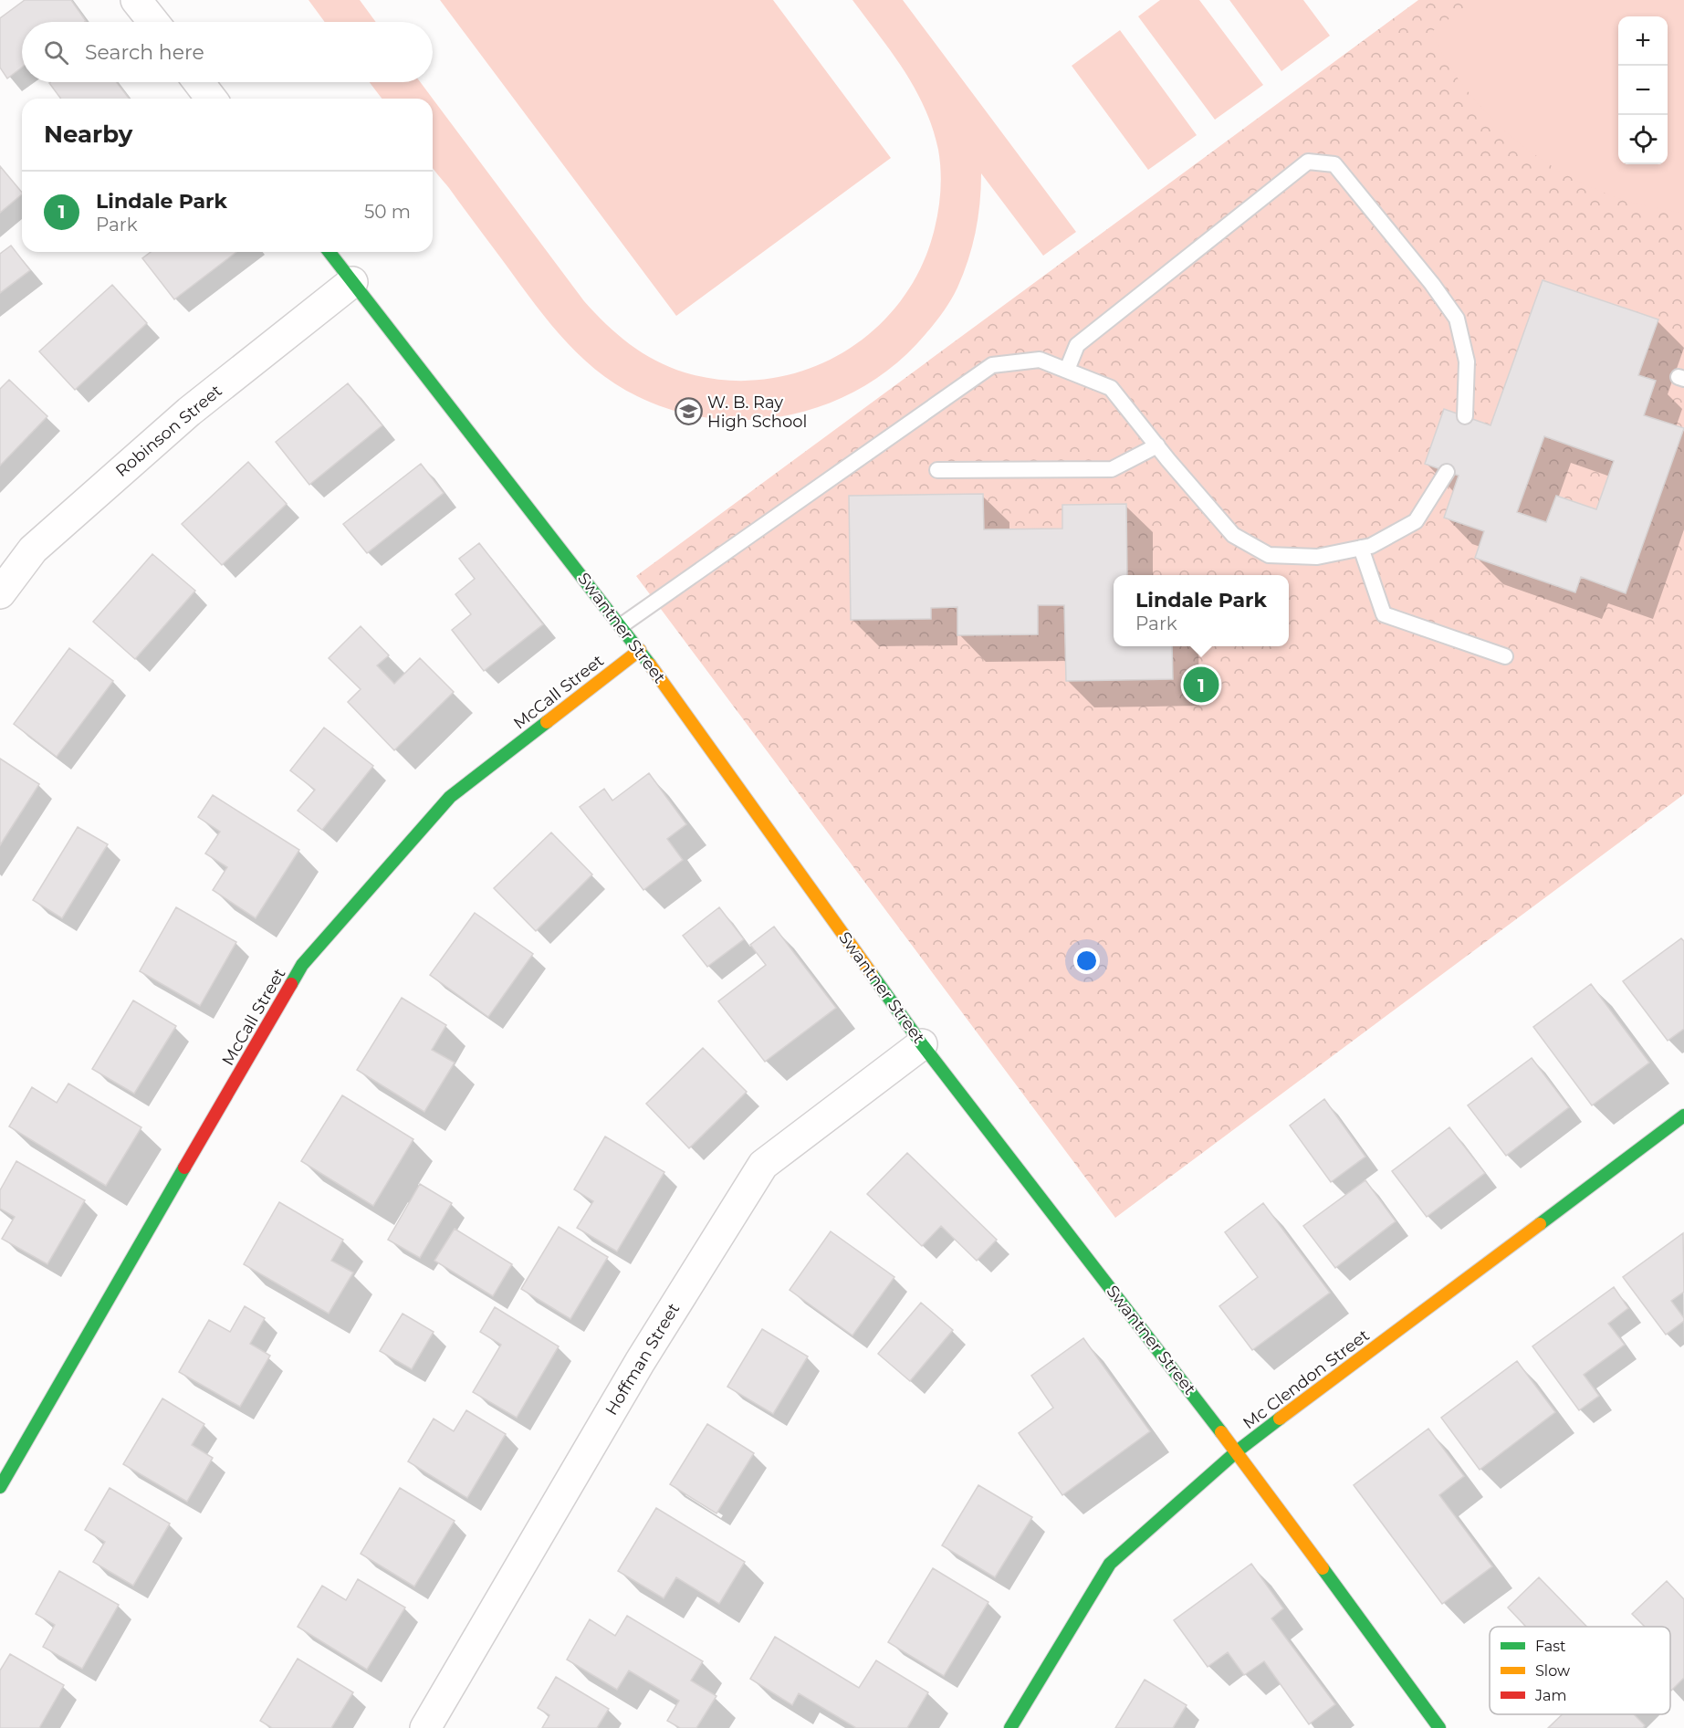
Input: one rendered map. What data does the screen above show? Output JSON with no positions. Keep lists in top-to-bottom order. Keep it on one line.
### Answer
{"streets":{"street":["Robinson Street","Swantner Street","McCall Street","Hoffman Street","Mc Clendon Street"]},"crossings":[["Robinson Street","Swantner Street"],["Swantner Street","McCall Street"],["Swantner Street","Hoffman Street"],["Swantner Street","Mc Clendon Street"]],"places":{"school or university":["W. B. Ray High School"]},"legend":["Fast","Slow","Jam"],"page":{"map_buttons":["+","−"],"search":"Search here","heading":"Nearby","list":[{"mark":"1","name":"Lindale Park","note":"Park","value":"50 m"}],"popup":["Lindale Park","Park"],"pins":"1"}}
